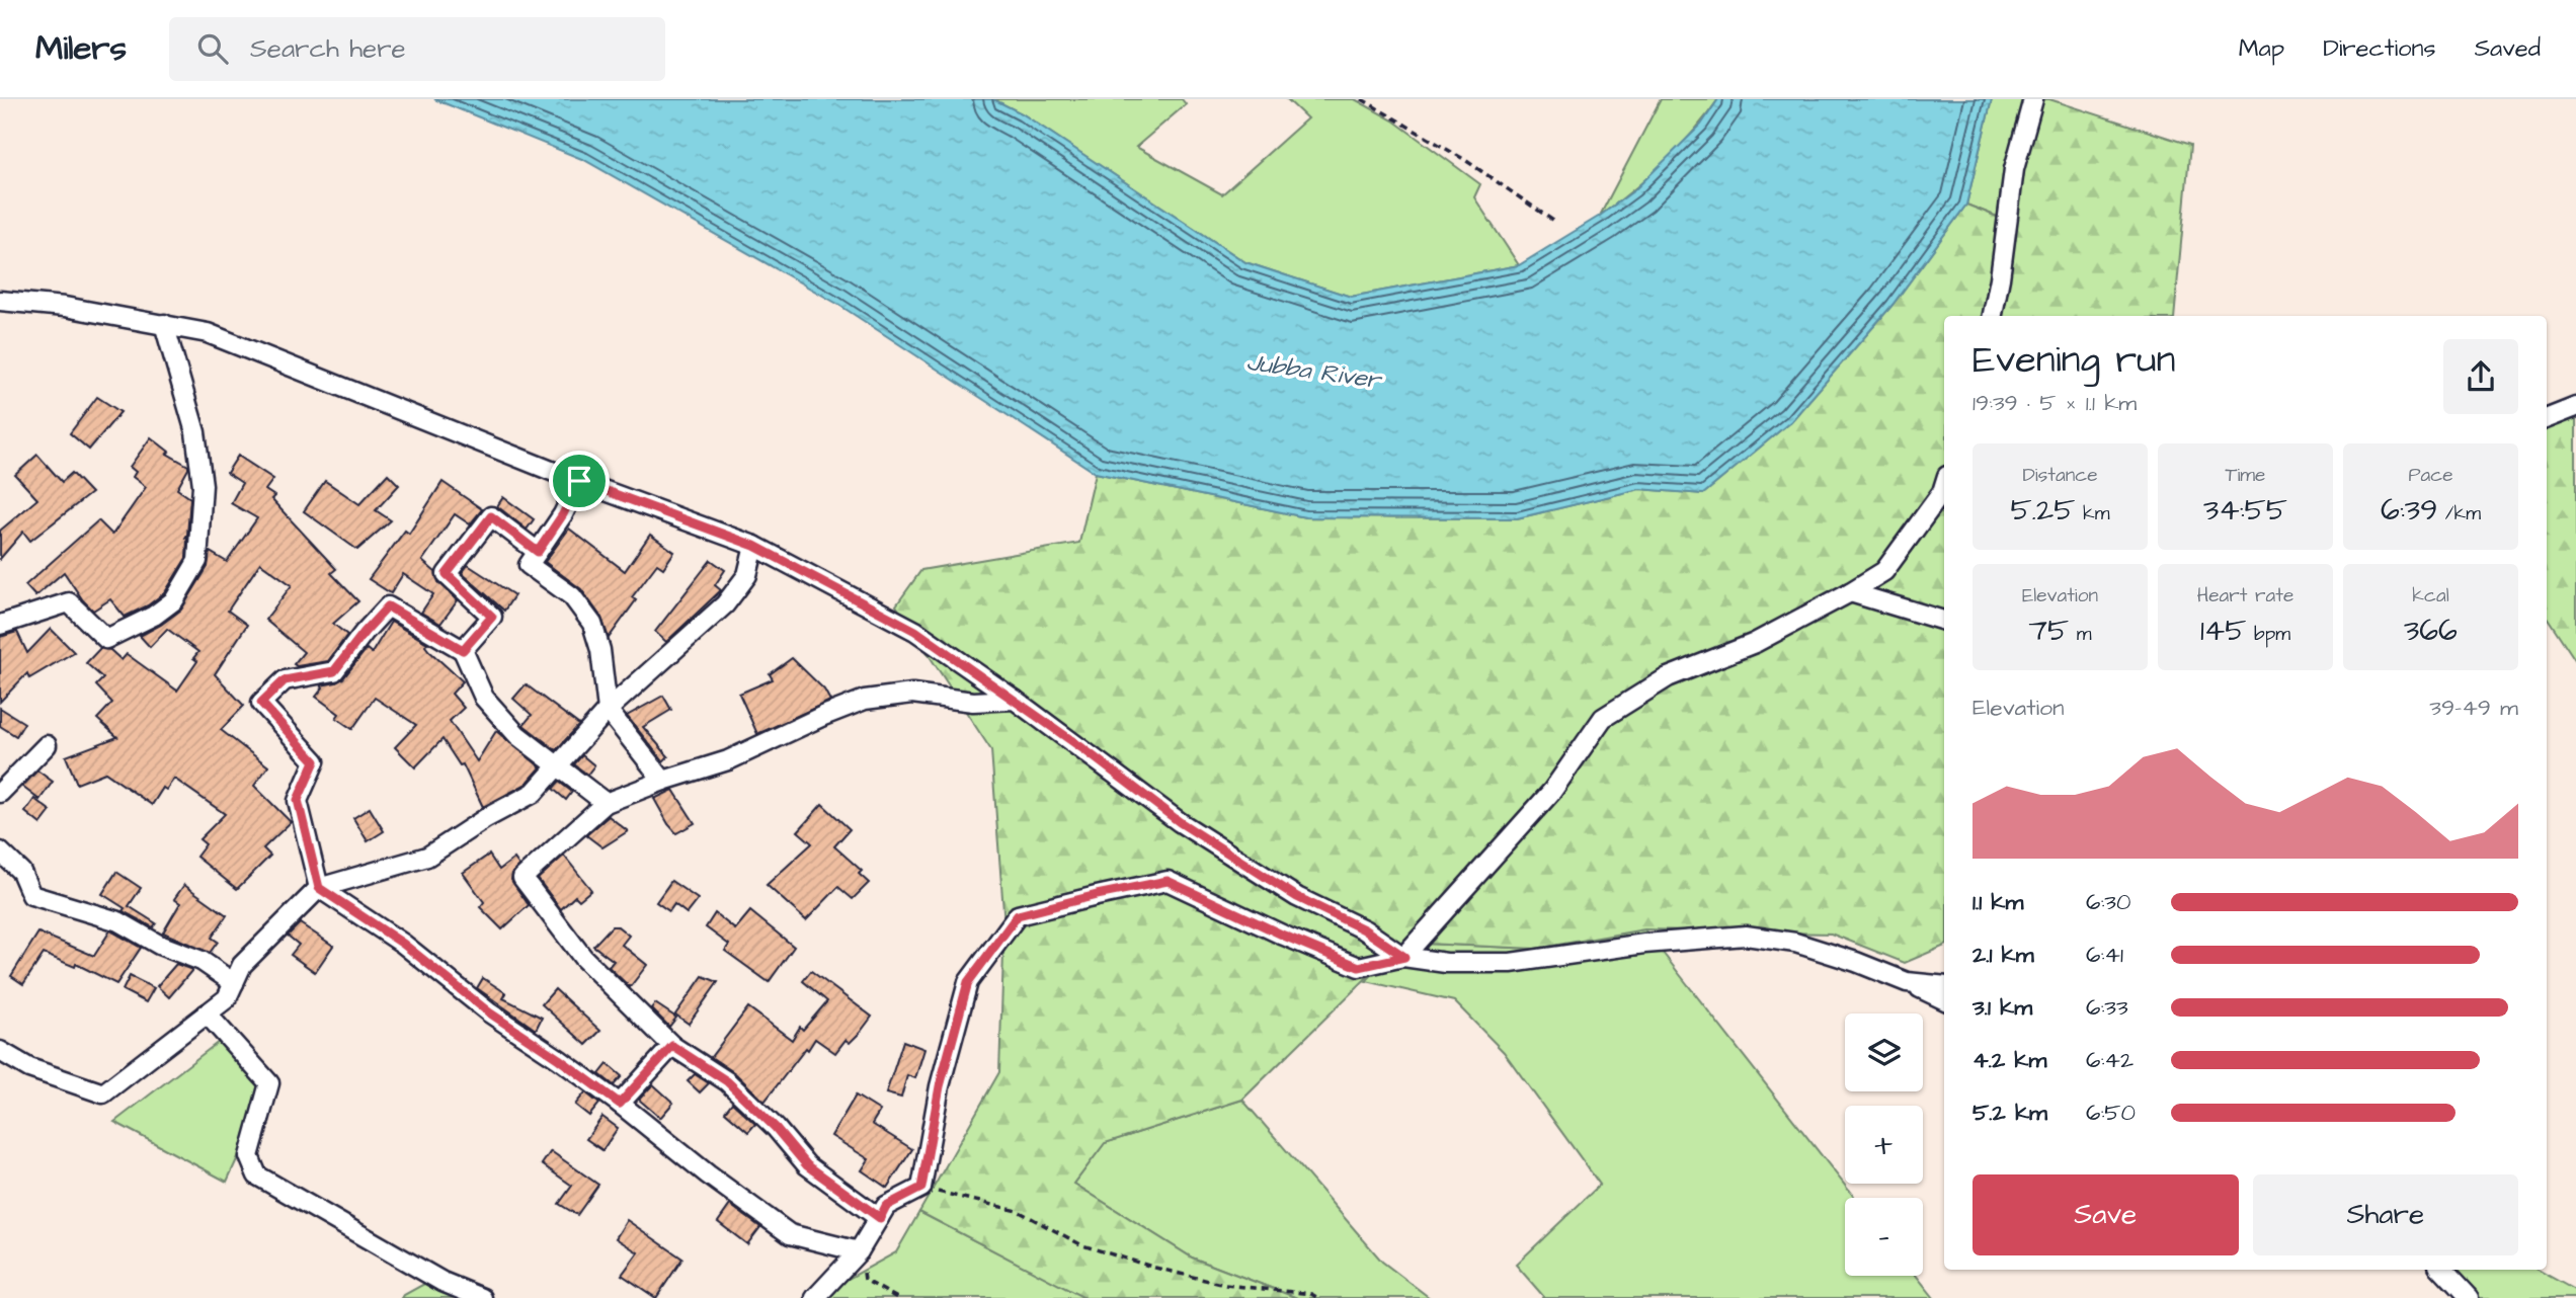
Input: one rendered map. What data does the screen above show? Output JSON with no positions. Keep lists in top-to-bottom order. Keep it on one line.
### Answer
{"water":["Jubba River"],"page":{"header":"Milers","search":"Search here","nav":["Map","Directions","Saved"],"heading":["Evening run","19:39 · 5 × 1.1 km"],"stats":[["Distance","5.25 km"],["Time","34:55"],["Pace","6:39 /km"],["Elevation","75 m"],["Heart rate","145 bpm"],["kcal","366"]],"chart":["Elevation","39–49 m"],"list":[{"name":"1.1 km","note":"6:30"},{"name":"2.1 km","note":"6:41"},{"name":"3.1 km","note":"6:33"},{"name":"4.2 km","note":"6:42"},{"name":"5.2 km","note":"6:50"}],"map_buttons":["+","−"],"buttons":["Save","Share"]}}
